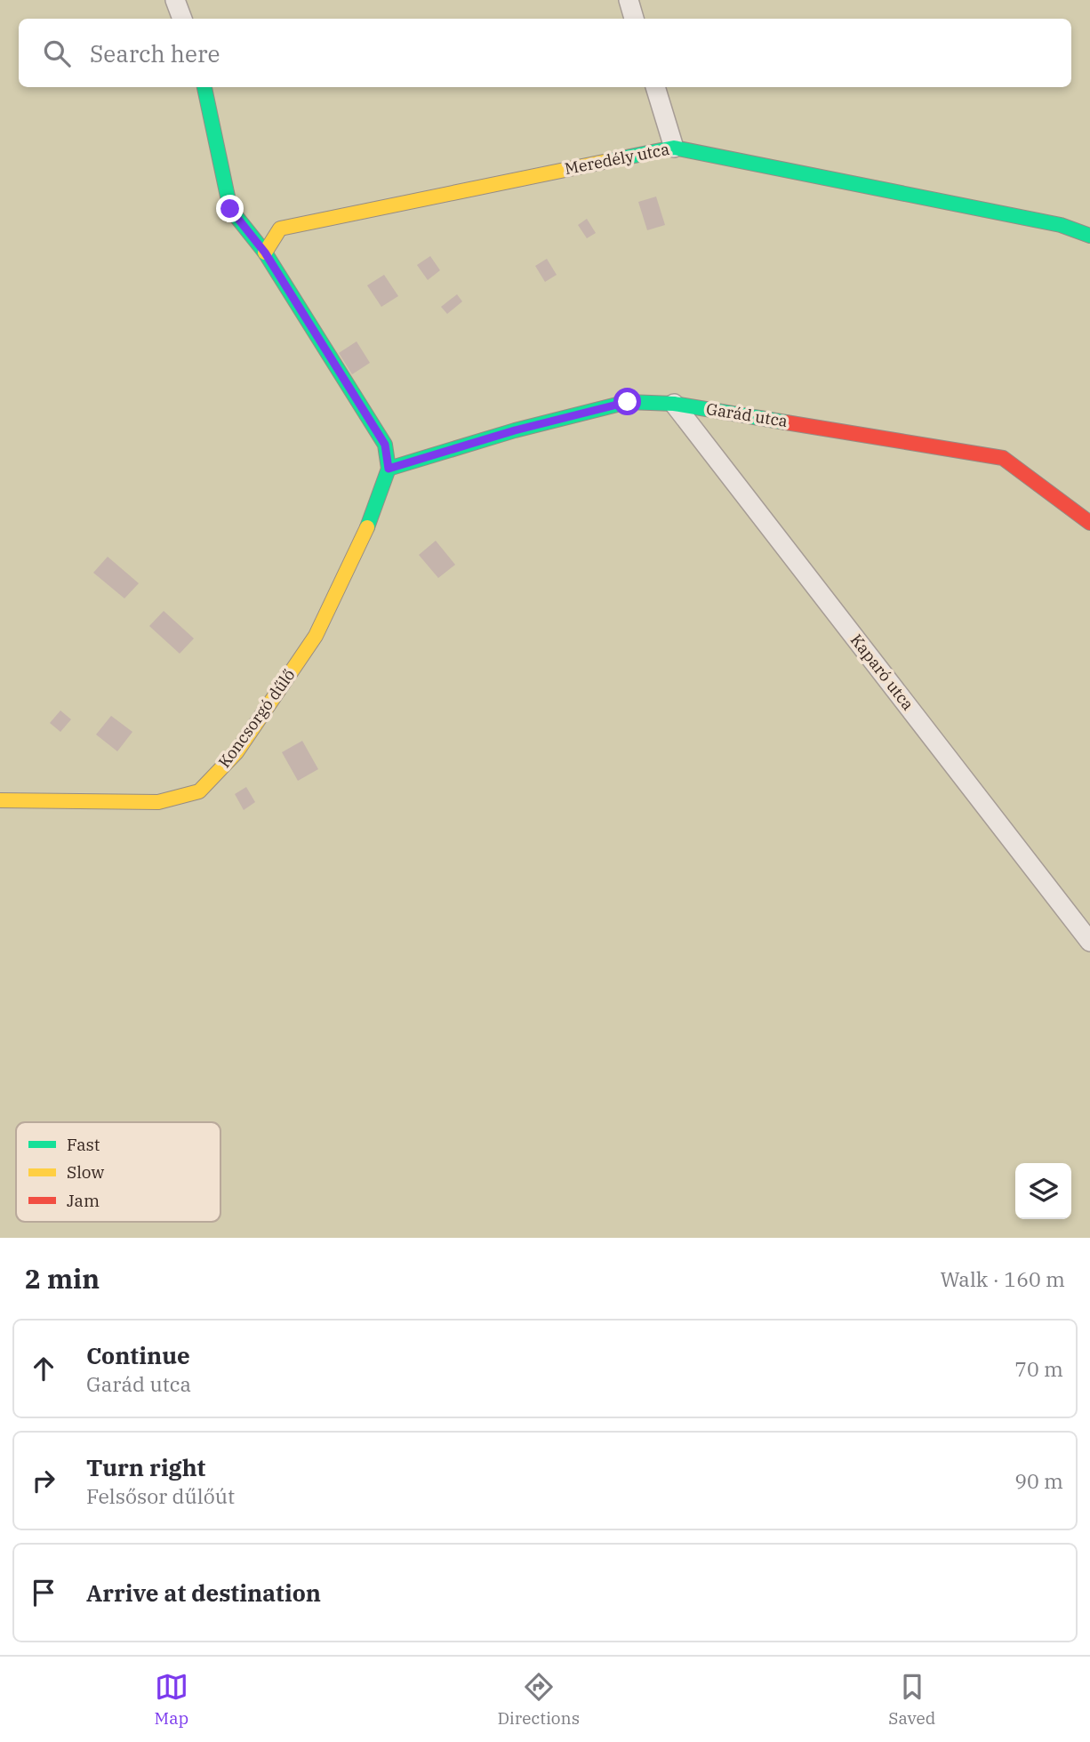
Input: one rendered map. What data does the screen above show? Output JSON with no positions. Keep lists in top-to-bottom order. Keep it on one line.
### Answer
{"streets":{"street":["Meredély utca","Garád utca","Kaparó utca","Koncsorgó dűlő"]},"crossings":[["Garád utca","Kaparó utca"],["Garád utca","Koncsorgó dűlő"]],"legend":["Fast","Slow","Jam"],"page":{"search":"Search here","heading":["2 min","Walk · 160 m"],"list":[["Continue","Garád utca","70 m"],["Turn right","Felsősor dűlőút","90 m"],"Arrive at destination"],"nav":["Map","Directions","Saved"]}}
